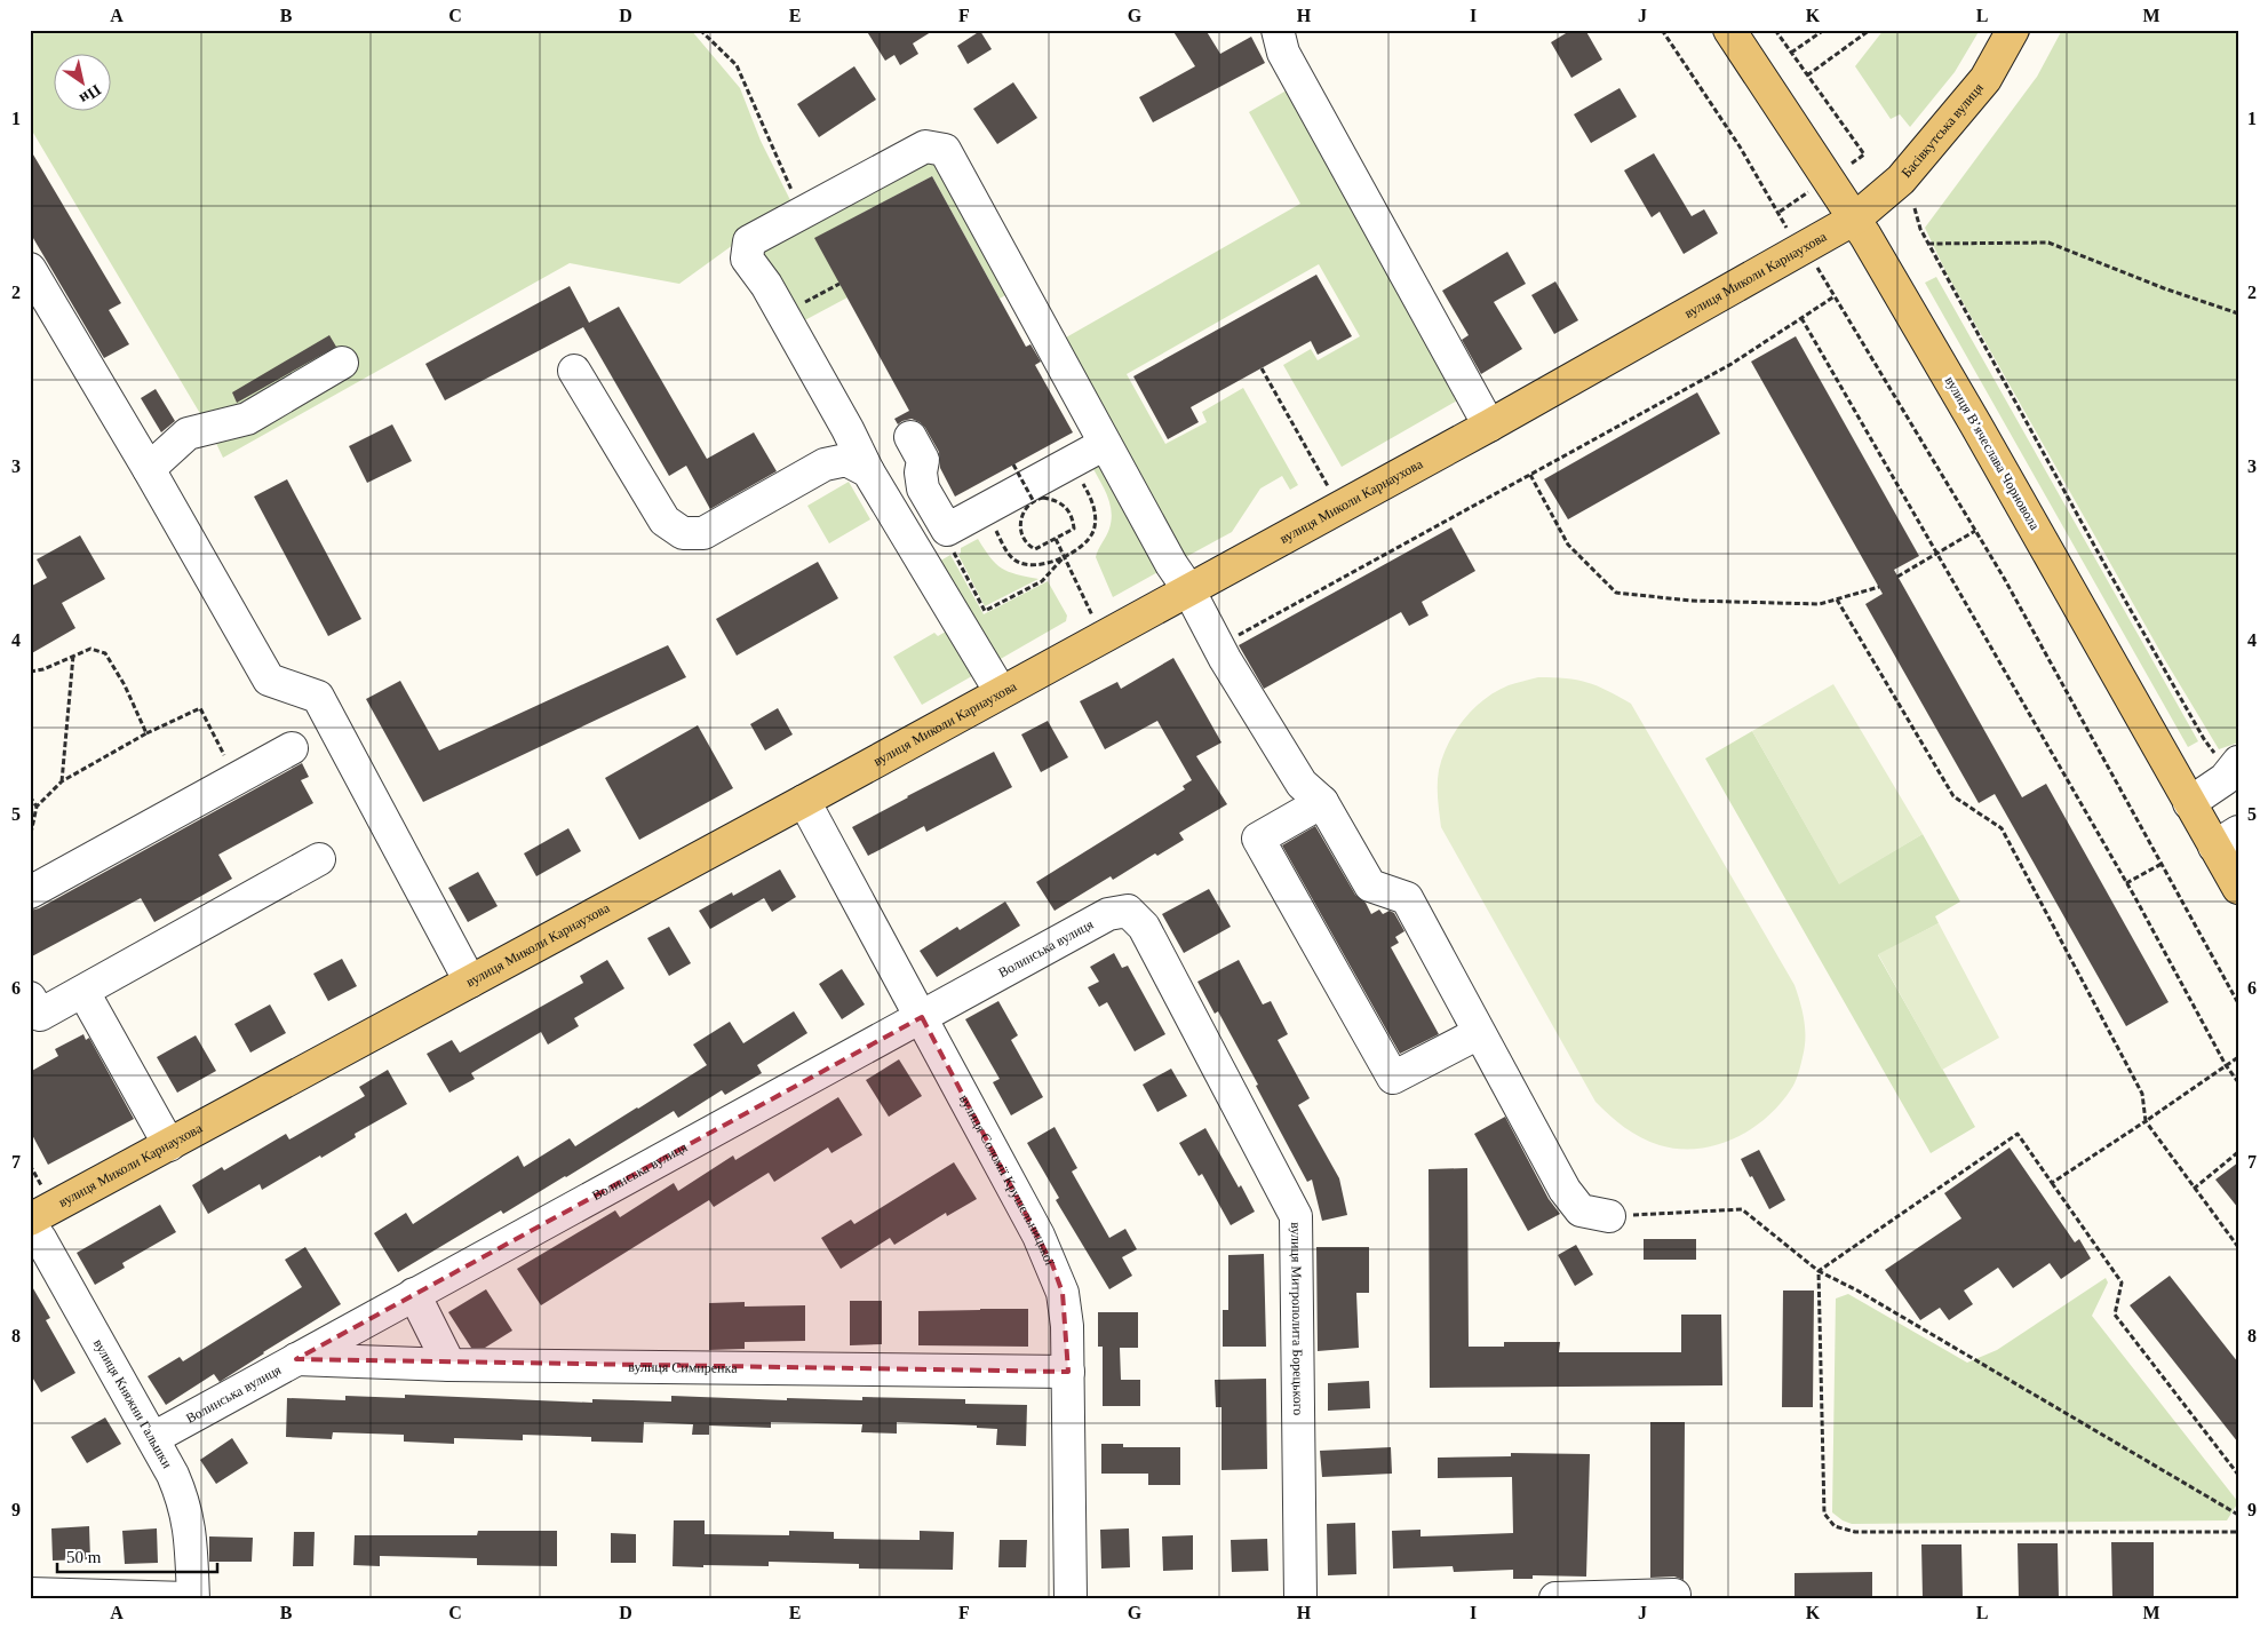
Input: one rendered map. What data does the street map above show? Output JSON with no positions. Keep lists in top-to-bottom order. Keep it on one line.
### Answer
{"streets":{"main road":["Басівкутська вулиця","вулиця Миколи Карнаухова","вулиця Вʼячеслава Чорновола"],"street":["Волинська вулиця","вулиця Соломії Крушельницької","вулиця Митрополита Борецького","вулиця Симиренка","вулиця Княжни Гальшки"]},"crossings":[["Басівкутська вулиця","вулиця Миколи Карнаухова"],["Басівкутська вулиця","вулиця Вʼячеслава Чорновола"],["вулиця Миколи Карнаухова","вулиця Вʼячеслава Чорновола"],["вулиця Миколи Карнаухова","вулиця Соломії Крушельницької"],["Волинська вулиця","вулиця Соломії Крушельницької"],["Волинська вулиця","вулиця Митрополита Борецького"],["Волинська вулиця","вулиця Симиренка"],["Волинська вулиця","вулиця Княжни Гальшки"],["вулиця Соломії Крушельницької","вулиця Симиренка"]],"scale_bar":"50 m","north":"bottom right","grid":{"columns":["A","B","C","D","E","F","G","H","I","J","K","L","M"],"rows":["1","2","3","4","5","6","7","8","9"]}}
